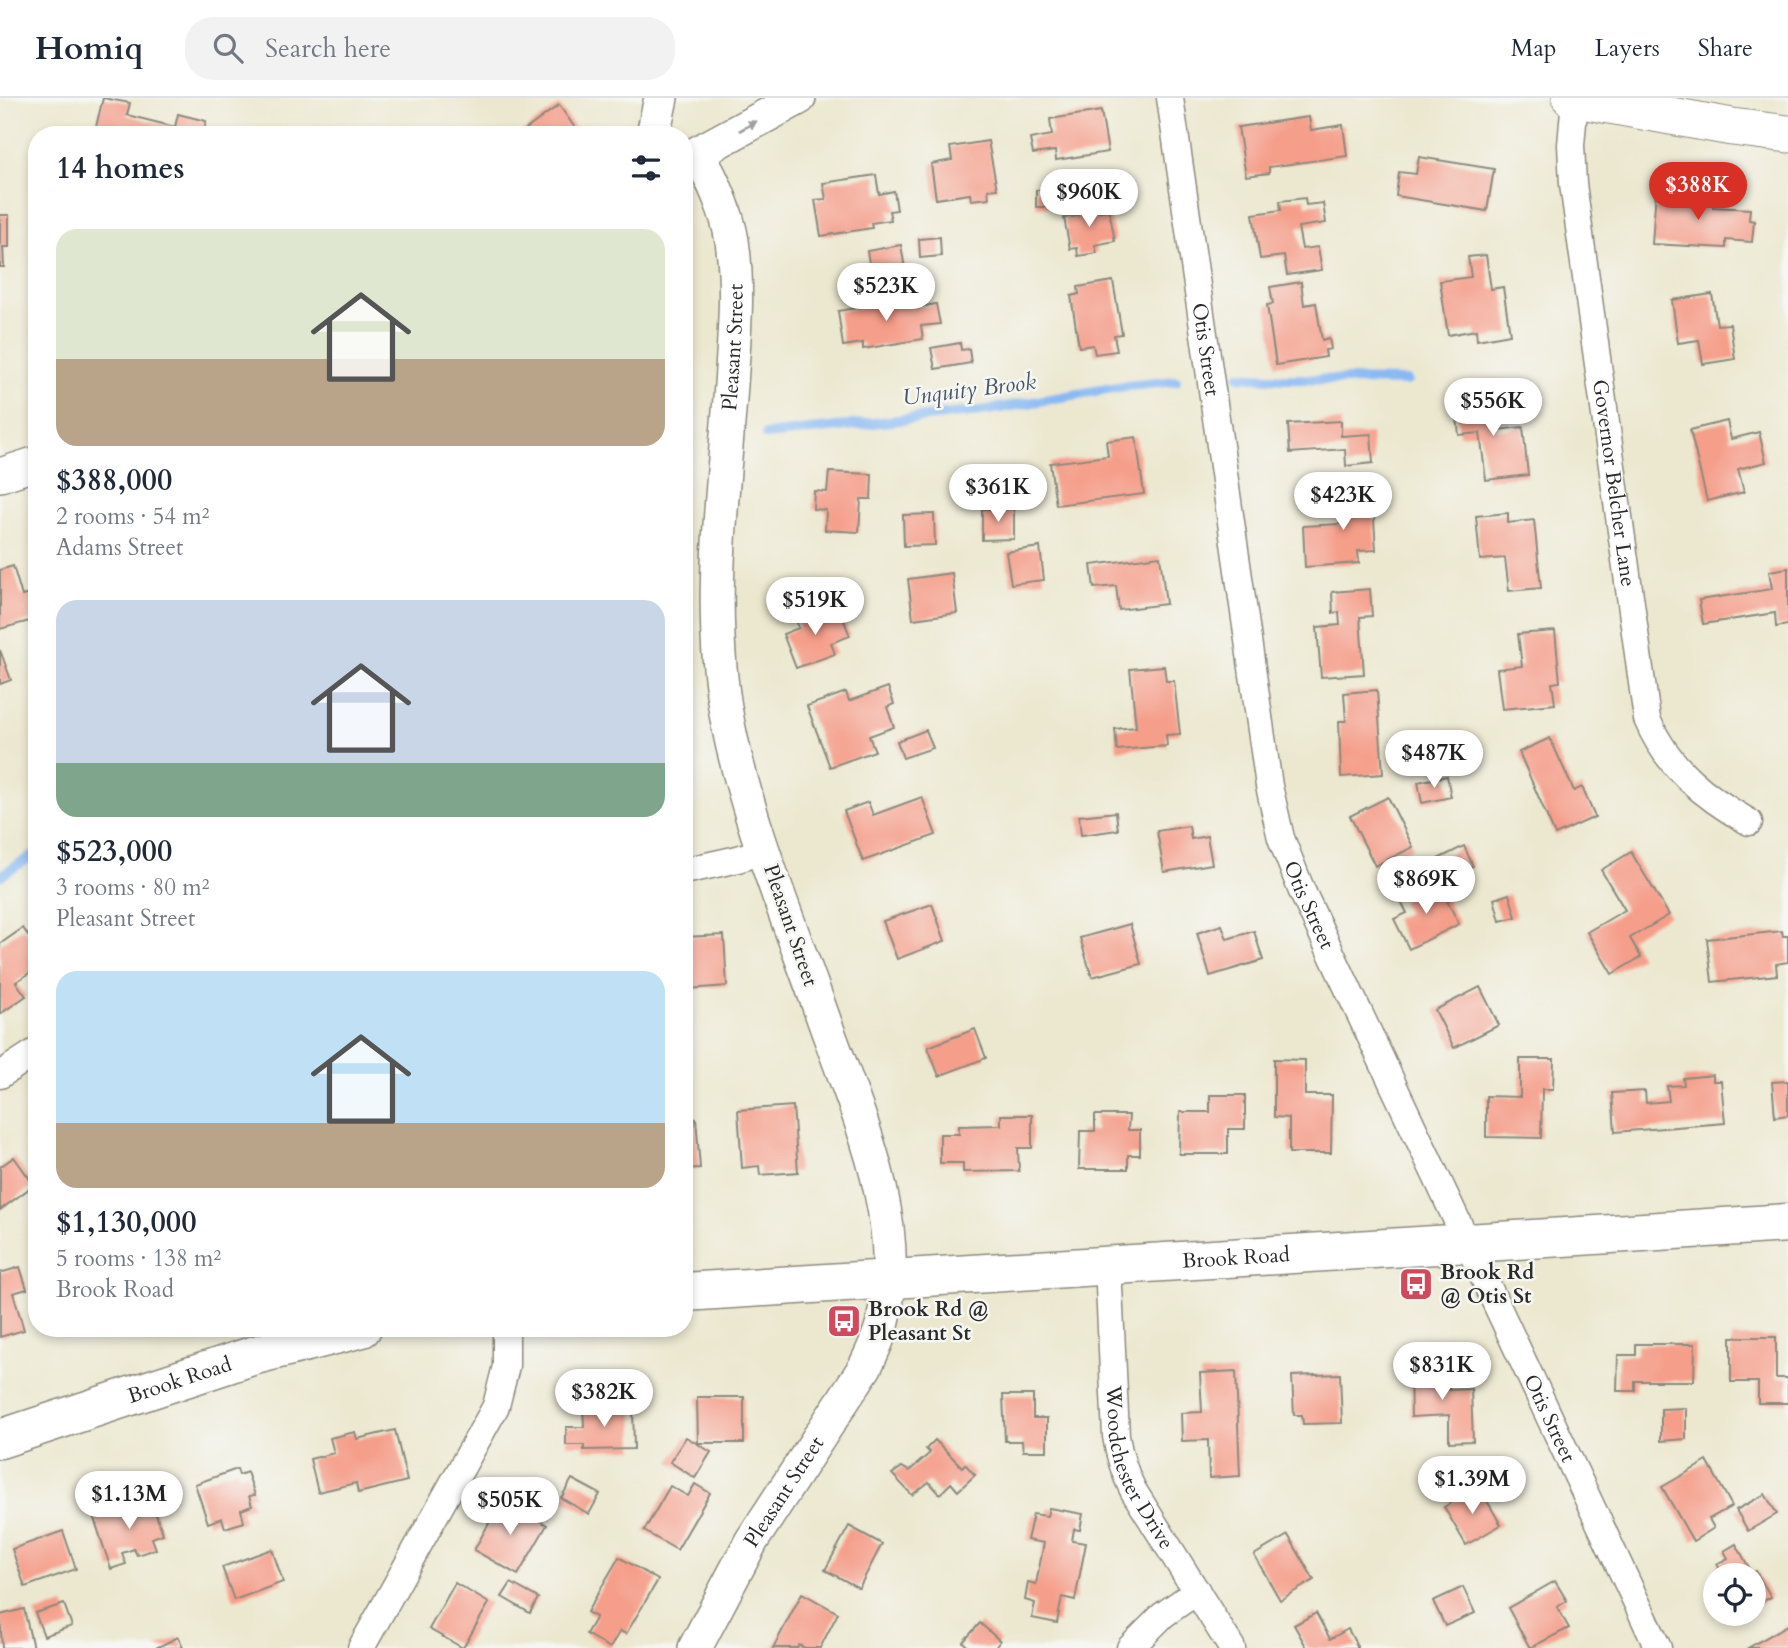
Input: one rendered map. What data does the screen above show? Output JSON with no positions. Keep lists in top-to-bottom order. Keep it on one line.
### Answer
{"streets":{"main road":["Brook Road"],"street":["Pleasant Street","Otis Street","Governor Belcher Lane","Woodchester Drive"]},"crossings":[["Pleasant Street","Brook Road"],["Otis Street","Brook Road"],["Brook Road","Woodchester Drive"]],"water":["Unquity Brook"],"places":{"bus stop":["Brook Rd @ Otis St","Brook Rd @ Pleasant St"]},"page":{"header":"Homiq","search":"Search here","nav":["Map","Layers","Share"],"heading":"14 homes","price":["$388K","$960K","$523K","$556K","$361K","$423K","$519K","$487K","$869K","$831K","$382K","$1.39M","$1.13M","$505K"],"list":[{"name":"$388,000","note":"2 rooms · 54 m² · Adams Street"},{"name":"$523,000","note":"3 rooms · 80 m² · Pleasant Street"},{"name":"$1,130,000","note":"5 rooms · 138 m² · Brook Road"}]}}
